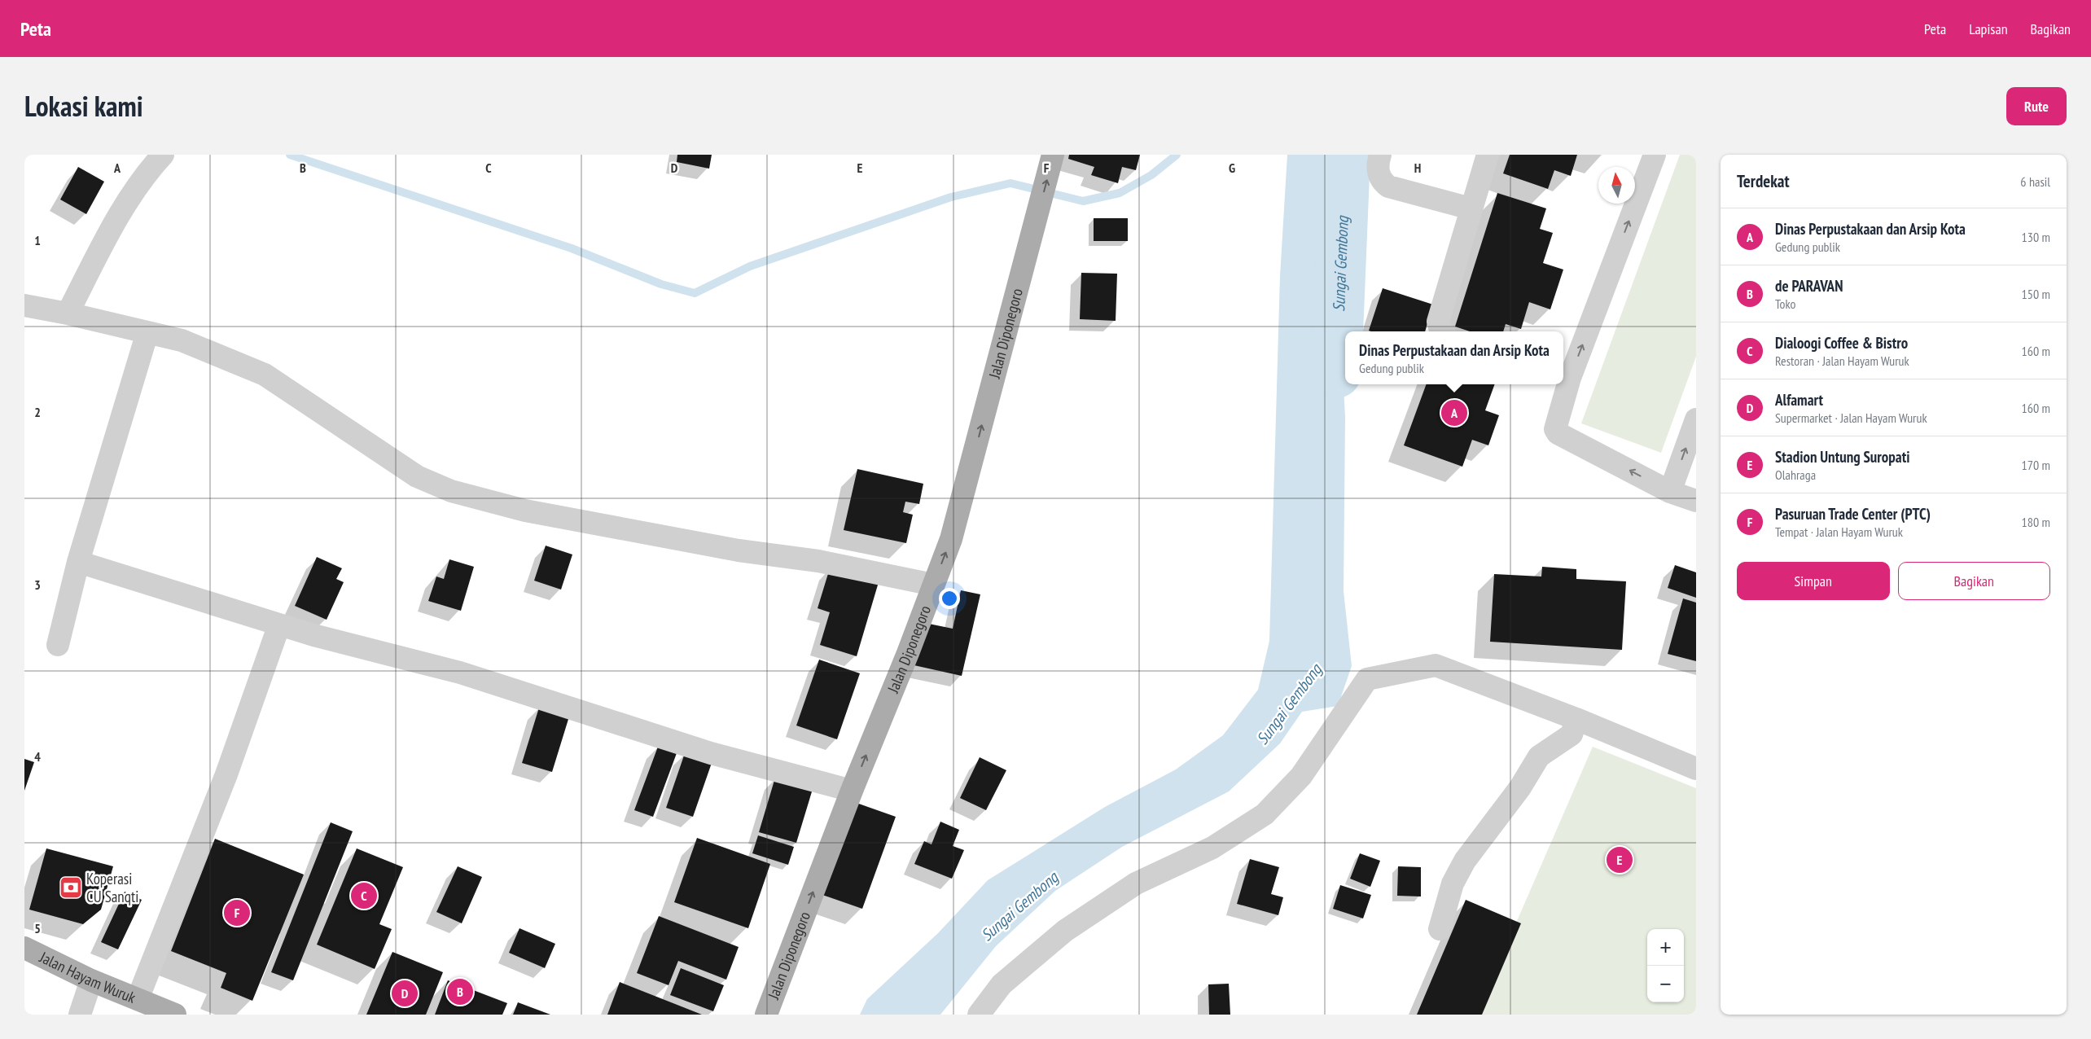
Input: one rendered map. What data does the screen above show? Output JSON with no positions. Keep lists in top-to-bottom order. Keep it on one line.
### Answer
{"streets":{"main road":["Jalan Diponegoro","Jalan Hayam Wuruk"]},"one_way":["Jalan Diponegoro"],"water":["Sungai Gembong"],"places":{"bank":["Koperasi CU Sanqti"]},"north":"top","page":{"header":"Peta","nav":["Peta","Lapisan","Bagikan"],"title":"Lokasi kami","buttons":["Rute",["Simpan","Bagikan"]],"heading":["Terdekat","6 hasil"],"list":[{"mark":"A","name":"Dinas Perpustakaan dan Arsip Kota","note":"Gedung publik","value":"130 m"},{"mark":"B","name":"de PARAVAN","note":"Toko","value":"150 m"},{"mark":"C","name":"Dialoogi Coffee & Bistro","note":"Restoran · Jalan Hayam Wuruk","value":"160 m"},{"mark":"D","name":"Alfamart","note":"Supermarket · Jalan Hayam Wuruk","value":"160 m"},{"mark":"E","name":"Stadion Untung Suropati","note":"Olahraga","value":"170 m"},{"mark":"F","name":"Pasuruan Trade Center (PTC)","note":"Tempat · Jalan Hayam Wuruk","value":"180 m"}],"popup":["Dinas Perpustakaan dan Arsip Kota","Gedung publik"],"pins":["A","E","C","F","B","D"],"map_buttons":["+","−"]},"grid":{"columns":["A","B","C","D","E","F","G","H"],"rows":["1","2","3","4","5"]}}
